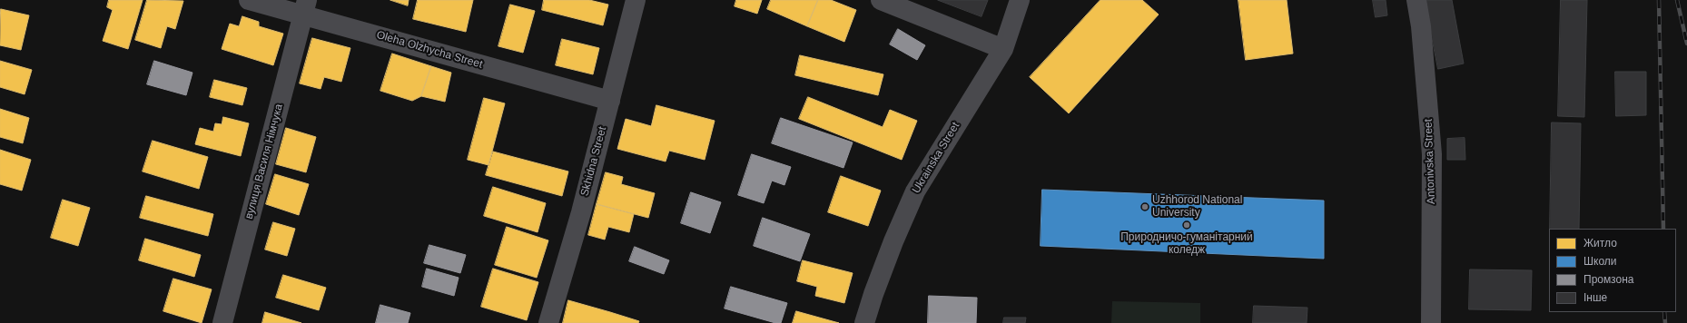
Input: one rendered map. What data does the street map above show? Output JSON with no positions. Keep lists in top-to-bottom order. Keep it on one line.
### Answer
{"streets":{"street":["Oleha Olzhycha Street","Ukrainska Street","вулиця Василя Німчука","Skhidna Street","Antonivska Street"]},"crossings":[["Oleha Olzhycha Street","вулиця Василя Німчука"],["Oleha Olzhycha Street","Skhidna Street"]],"places":["Uzhhorod National University","Природничо-гуманітарний коледж"],"legend":["Житло","Школи","Промзона","Інше"]}
